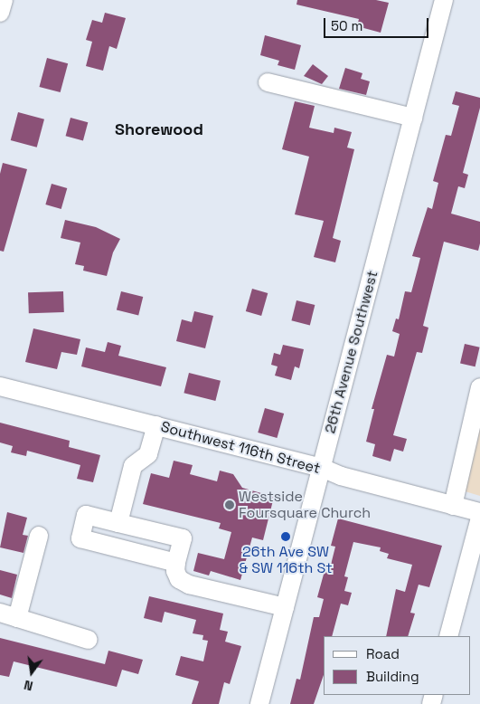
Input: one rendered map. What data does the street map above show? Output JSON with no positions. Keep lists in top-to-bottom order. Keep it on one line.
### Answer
{"streets":{"street":["26th Avenue Southwest","Southwest 116th Street"]},"crossings":[["26th Avenue Southwest","Southwest 116th Street"]],"districts":["Shorewood"],"places":["Westside Foursquare Church","26th Ave SW & SW 116th St"],"legend":["Road","Building"],"scale_bar":"50 m","north":"bottom"}
